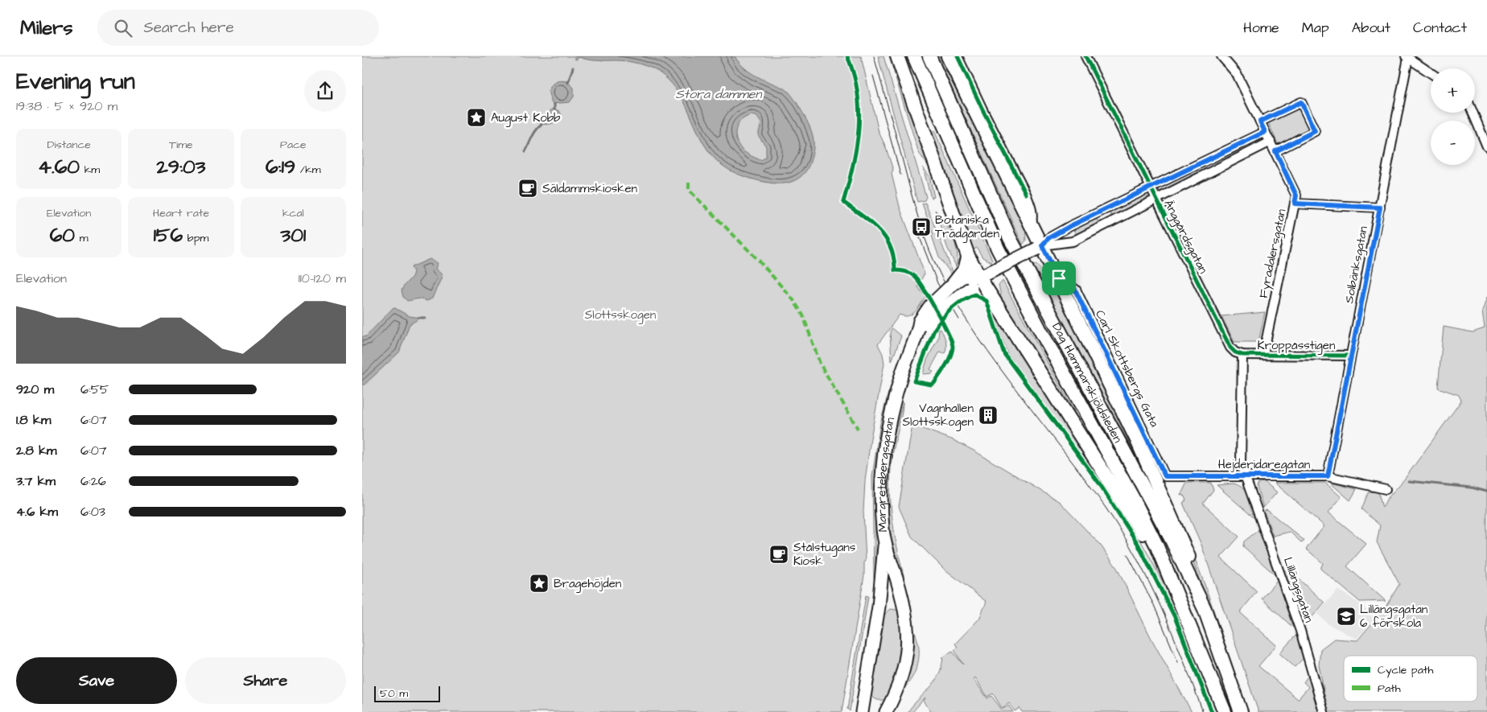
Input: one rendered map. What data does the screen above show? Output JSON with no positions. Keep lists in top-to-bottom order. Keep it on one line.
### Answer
{"streets":{"main road":["Dag Hammarskjöldsleden","Margretebergsgatan"],"street":["Änggårdsgatan","Fyradalersgatan","Solbänksgatan","Kroppåsstigen","Carl Skottsbergs Gata","Hejderidaregatan","Lillängsgatan"]},"crossings":[["Änggårdsgatan","Kroppåsstigen"],["Fyradalersgatan","Kroppåsstigen"],["Solbänksgatan","Kroppåsstigen"],["Solbänksgatan","Hejderidaregatan"],["Carl Skottsbergs Gata","Hejderidaregatan"],["Hejderidaregatan","Lillängsgatan"]],"water":["Stora dammen"],"parks":["Slottsskogen"],"places":{"place":["August Kobb","Bragehöjden"],"cafe":["Säldammskiosken","Stålstugans Kiosk"],"bus stop":["Botaniska Trädgården"],"building":["Vagnhallen Slottsskogen"],"school or university":["Lillängsgatan 6 förskola"]},"legend":["Cycle path","Path"],"scale_bar":"50 m","page":{"header":"Milers","search":"Search here","nav":["Home","Map","About","Contact"],"heading":["Evening run","19:38 · 5 × 920 m"],"map_buttons":["+","−"],"stats":[["Distance","4.60 km"],["Time","29:03"],["Pace","6:19 /km"],["Elevation","60 m"],["Heart rate","156 bpm"],["kcal","301"]],"chart":["Elevation","110–120 m"],"list":[{"name":"920 m","note":"6:55"},{"name":"1.8 km","note":"6:07"},{"name":"2.8 km","note":"6:07"},{"name":"3.7 km","note":"6:26"},{"name":"4.6 km","note":"6:03"}],"buttons":["Save","Share"],"scale":"50 m"}}
